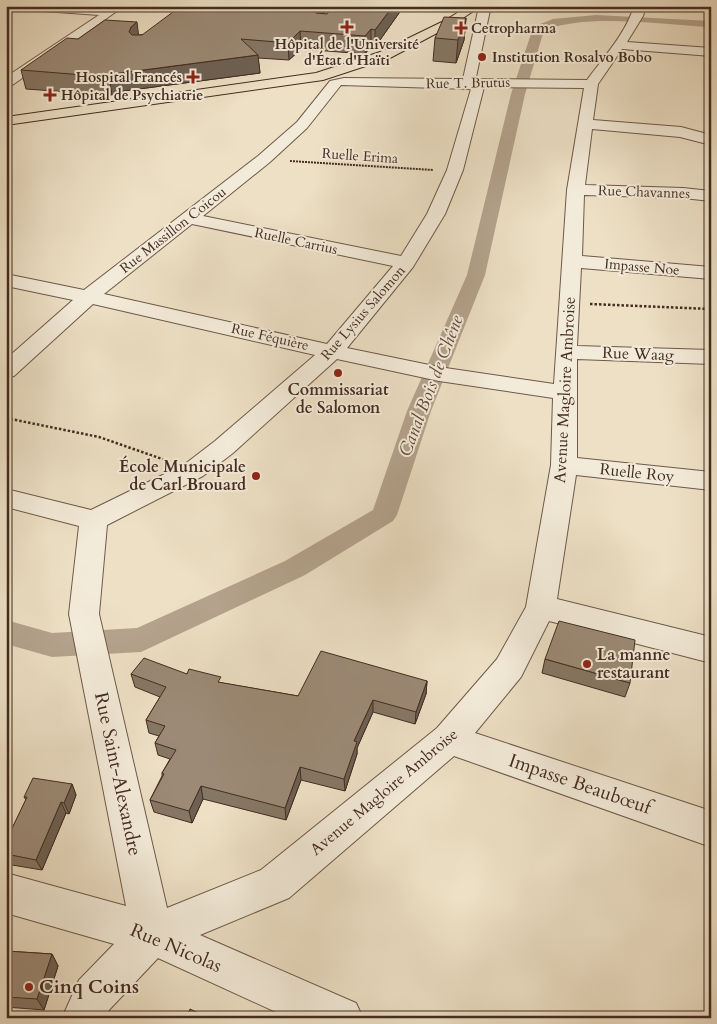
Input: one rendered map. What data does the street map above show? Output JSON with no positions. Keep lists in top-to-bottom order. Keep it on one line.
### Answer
{"streets":{"street":["Rue T. Brutus","Rue Chavannes","Rue Massillon Coicou","Ruelle Carrius","Impasse Noe","Rue Lysius Salomon","Rue Féquière","Rue Waag","Avenue Magloire Ambroise","Ruelle Roy","Rue Saint-Alexandre","Impasse Beaubœuf","Rue Nicolas"],"path":["Ruelle Erima"]},"crossings":[["Rue T. Brutus","Rue Massillon Coicou"],["Rue T. Brutus","Rue Lysius Salomon"],["Rue T. Brutus","Avenue Magloire Ambroise"],["Ruelle Erima","Rue Massillon Coicou"],["Ruelle Erima","Rue Lysius Salomon"],["Rue Chavannes","Avenue Magloire Ambroise"],["Rue Massillon Coicou","Ruelle Carrius"],["Rue Massillon Coicou","Rue Féquière"],["Ruelle Carrius","Rue Lysius Salomon"],["Impasse Noe","Avenue Magloire Ambroise"],["Rue Lysius Salomon","Rue Féquière"],["Rue Lysius Salomon","Rue Saint-Alexandre"],["Rue Féquière","Avenue Magloire Ambroise"],["Rue Waag","Avenue Magloire Ambroise"],["Avenue Magloire Ambroise","Ruelle Roy"],["Avenue Magloire Ambroise","Rue Saint-Alexandre"],["Avenue Magloire Ambroise","Impasse Beaubœuf"],["Avenue Magloire Ambroise","Rue Nicolas"],["Rue Saint-Alexandre","Rue Nicolas"]],"water":["Canal Bois de Chêne"],"places":{"health":["Hôpital de l'Université d'État d'Haïti","Cetropharma","Hospital Francés","Hôpital de Psychiatrie"],"other":["Institution Rosalvo Bobo","Commissariat de Salomon","École Municipale de Carl Brouard","La manne restaurant","Cinq Coins"]}}
